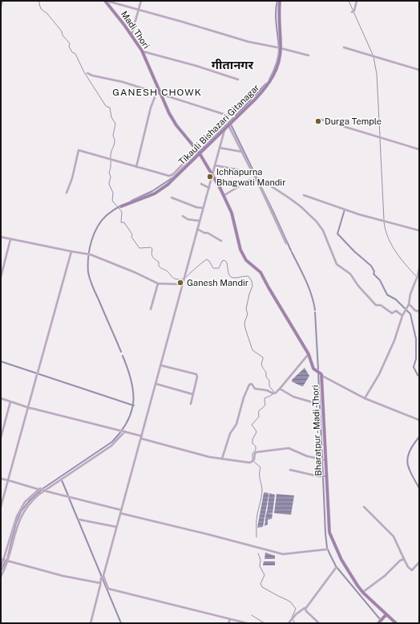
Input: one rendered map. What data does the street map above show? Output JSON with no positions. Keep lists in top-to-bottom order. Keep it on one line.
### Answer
{"streets":{"main road":["Madi Thori","Tikauli Bishazari Gitanagar","Bharatpur - Madi -Thori"]},"crossings":[["Madi Thori","Tikauli Bishazari Gitanagar"],["Madi Thori","Bharatpur - Madi -Thori"],["Tikauli Bishazari Gitanagar","Bharatpur - Madi -Thori"]],"districts":["गीतानगर","GANESH CHOWK"],"places":["Durga Temple","Ichhapurna Bhagwati Mandir","Ganesh Mandir"]}
